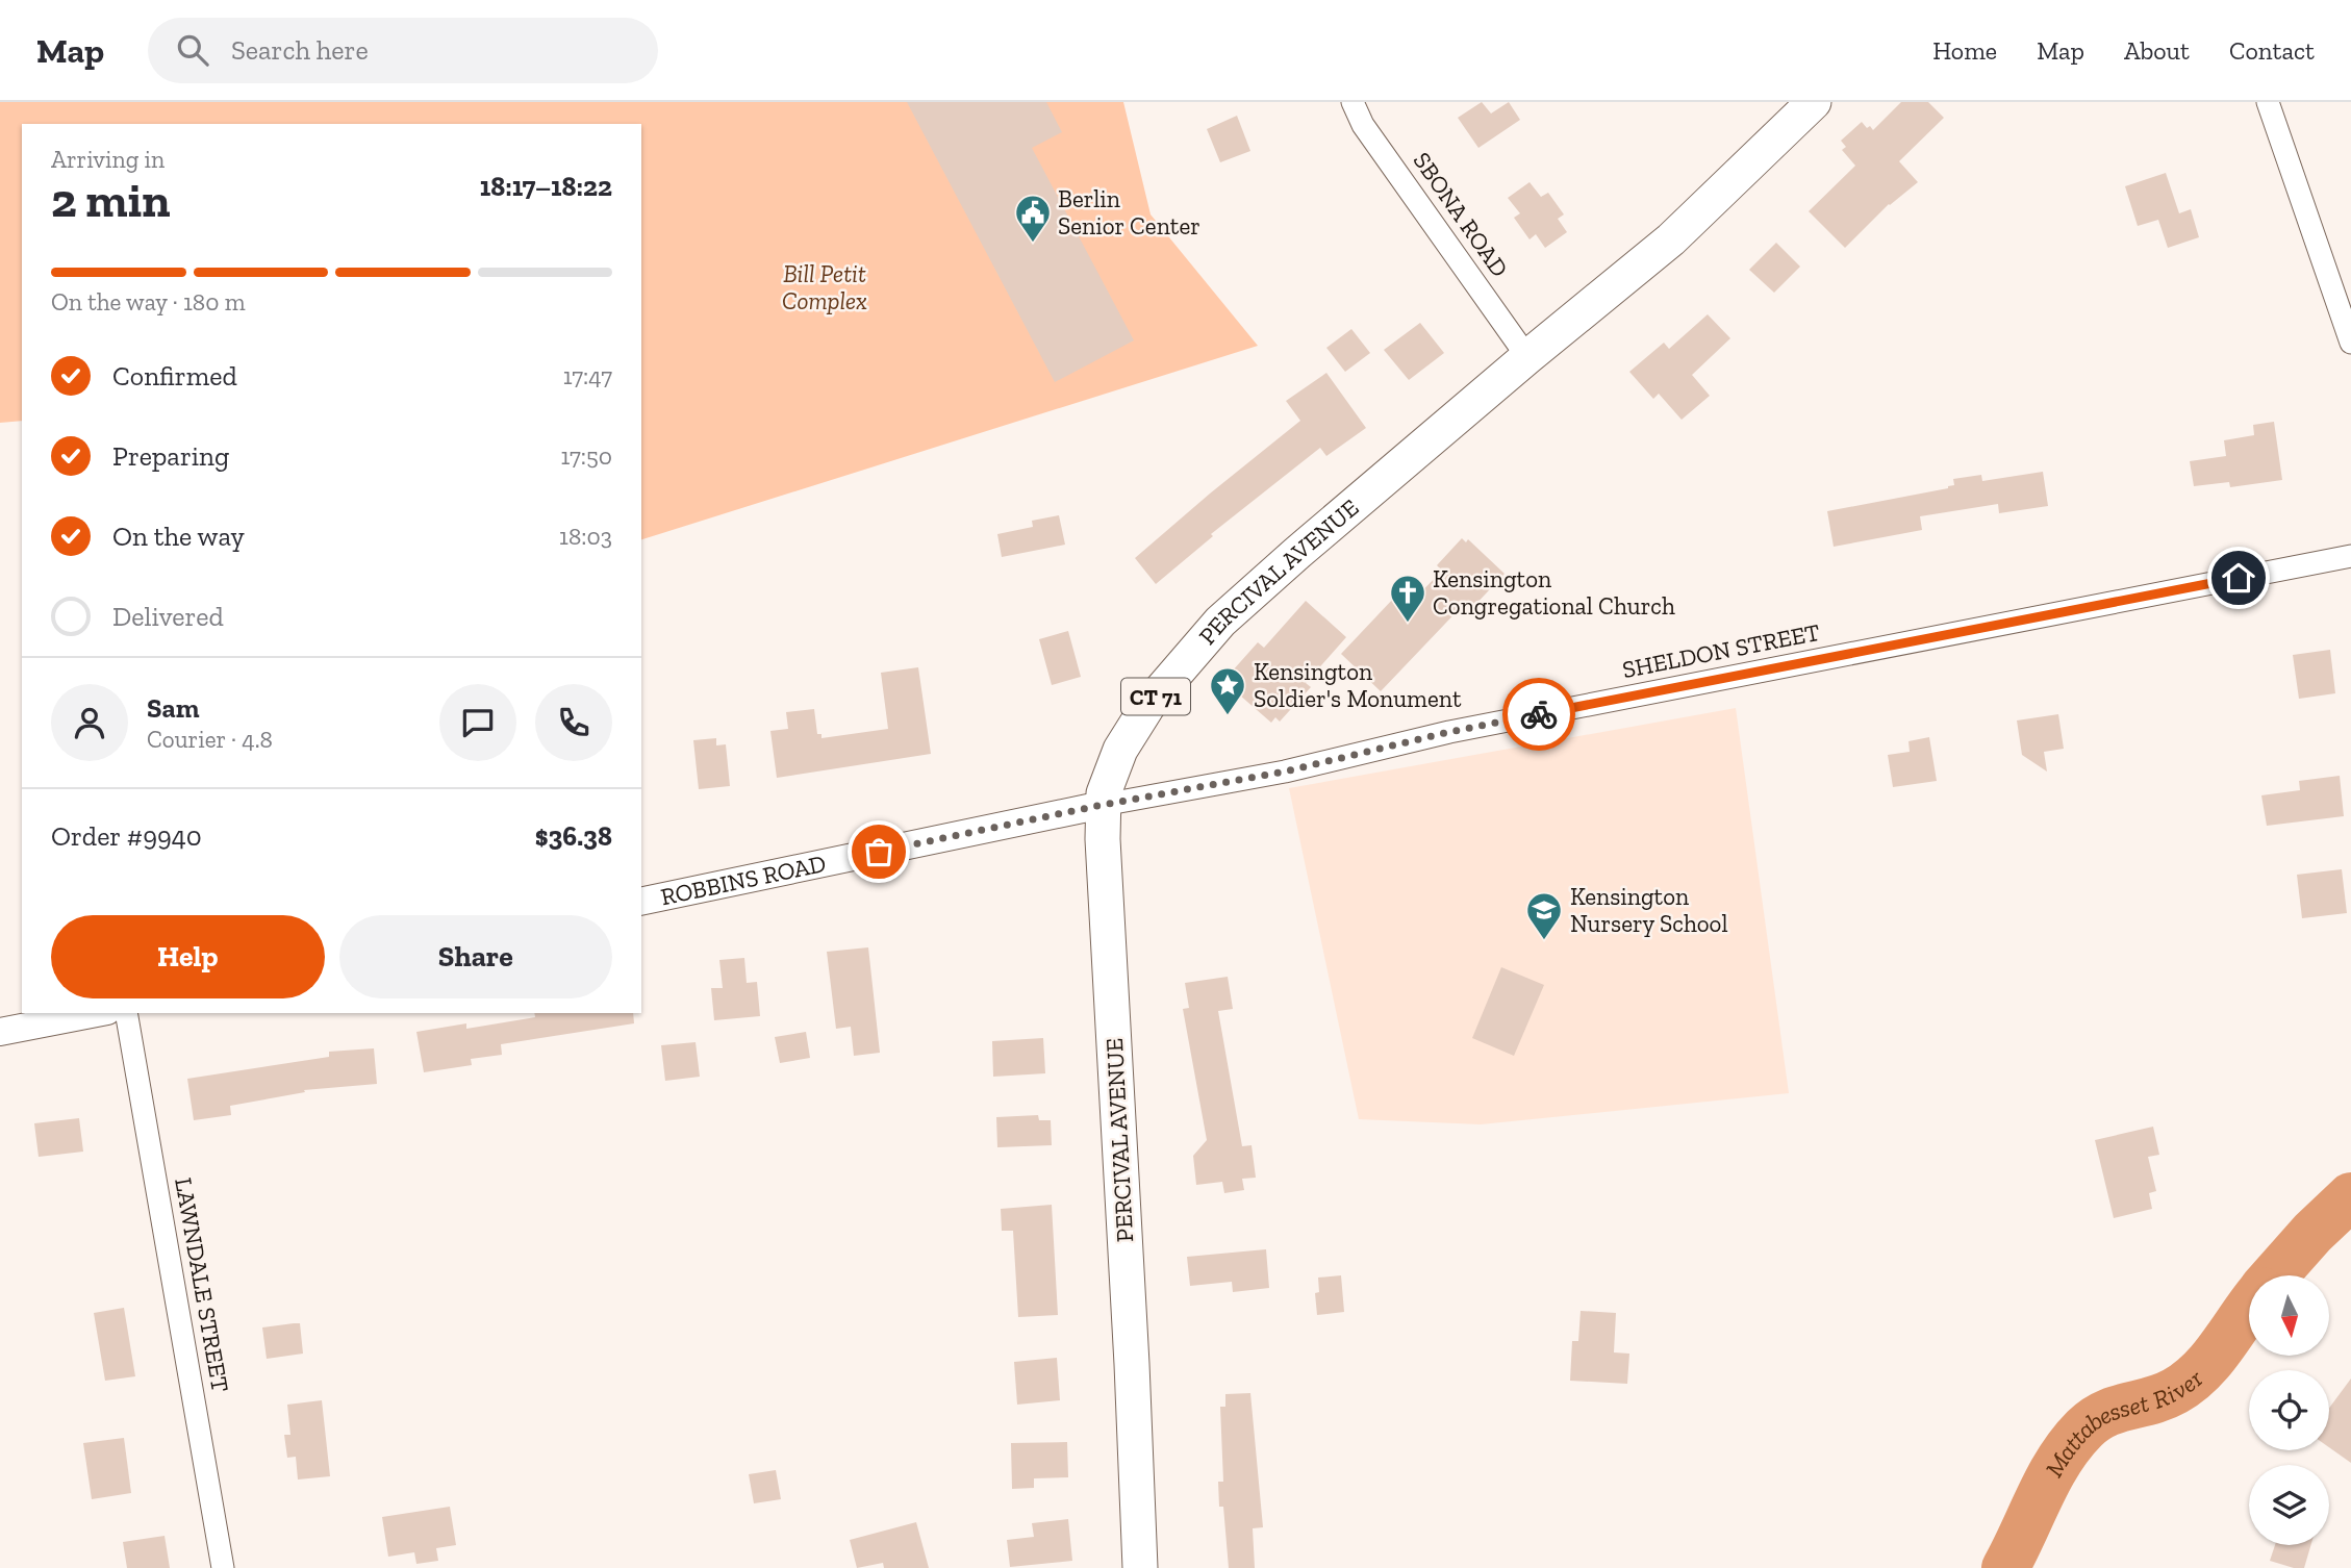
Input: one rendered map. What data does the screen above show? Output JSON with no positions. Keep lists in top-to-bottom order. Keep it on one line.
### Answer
{"streets":{"main road":["PERCIVAL AVENUE","CT 71"],"street":["SBONA ROAD","SHELDON STREET","ROBBINS ROAD","LAWNDALE STREET"]},"crossings":[["SBONA ROAD","PERCIVAL AVENUE"],["PERCIVAL AVENUE","SHELDON STREET"],["PERCIVAL AVENUE","ROBBINS ROAD"],["SHELDON STREET","ROBBINS ROAD"]],"water":["Mattabesset River"],"parks":["Bill Petit Complex"],"places":{"public building":["Berlin Senior Center"],"church":["Kensington Congregational Church"],"place":["Kensington Soldier's Monument"],"school or university":["Kensington Nursery School"]},"north":"bottom","page":{"header":"Map","search":"Search here","nav":["Home","Map","About","Contact"],"heading":["2 min","Arriving in","18:17–18:22"],"panel":["Sam","Courier · 4.8","Order #9940","$36.38"],"bar":"On the way · 180 m","list":[["Confirmed","17:47"],["Preparing","17:50"],["On the way","18:03"],"Delivered"],"buttons":["Help","Share"]}}
